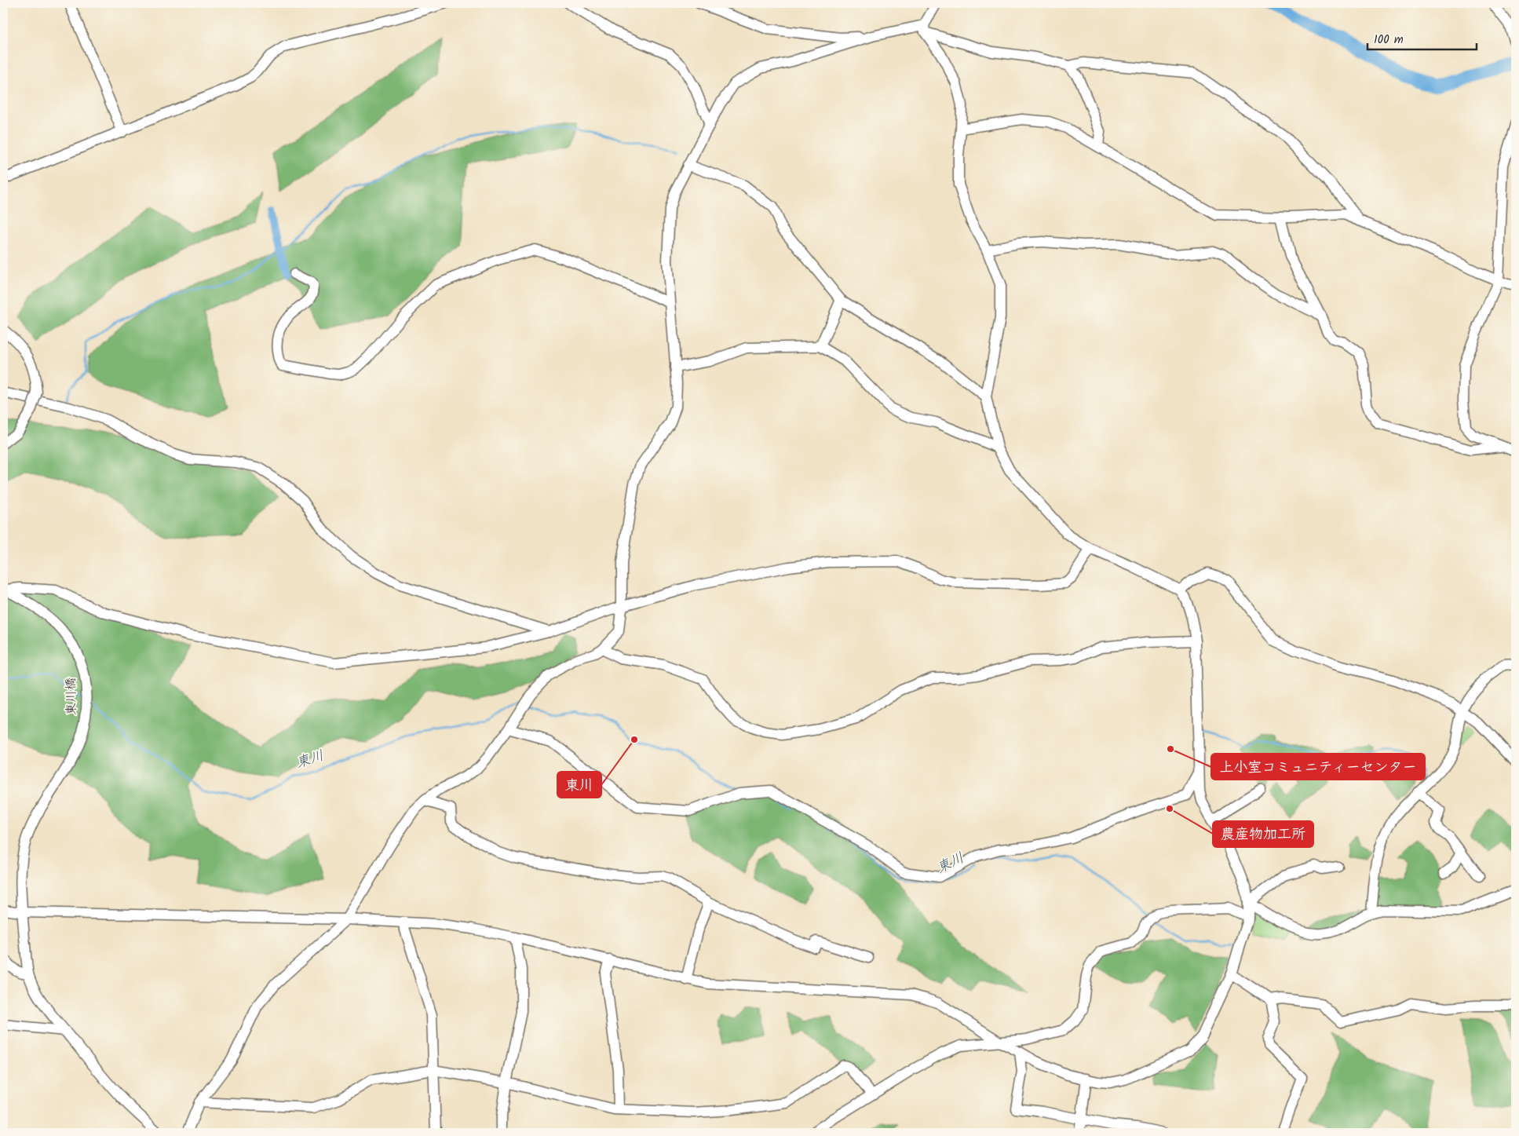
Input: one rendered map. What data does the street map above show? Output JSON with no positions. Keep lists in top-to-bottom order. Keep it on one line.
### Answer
{"streets":{"street":["東川橋"]},"water":["東川"],"places":["東川","上小室コミュニティーセンター","農産物加工所"],"scale_bar":"100 m"}
